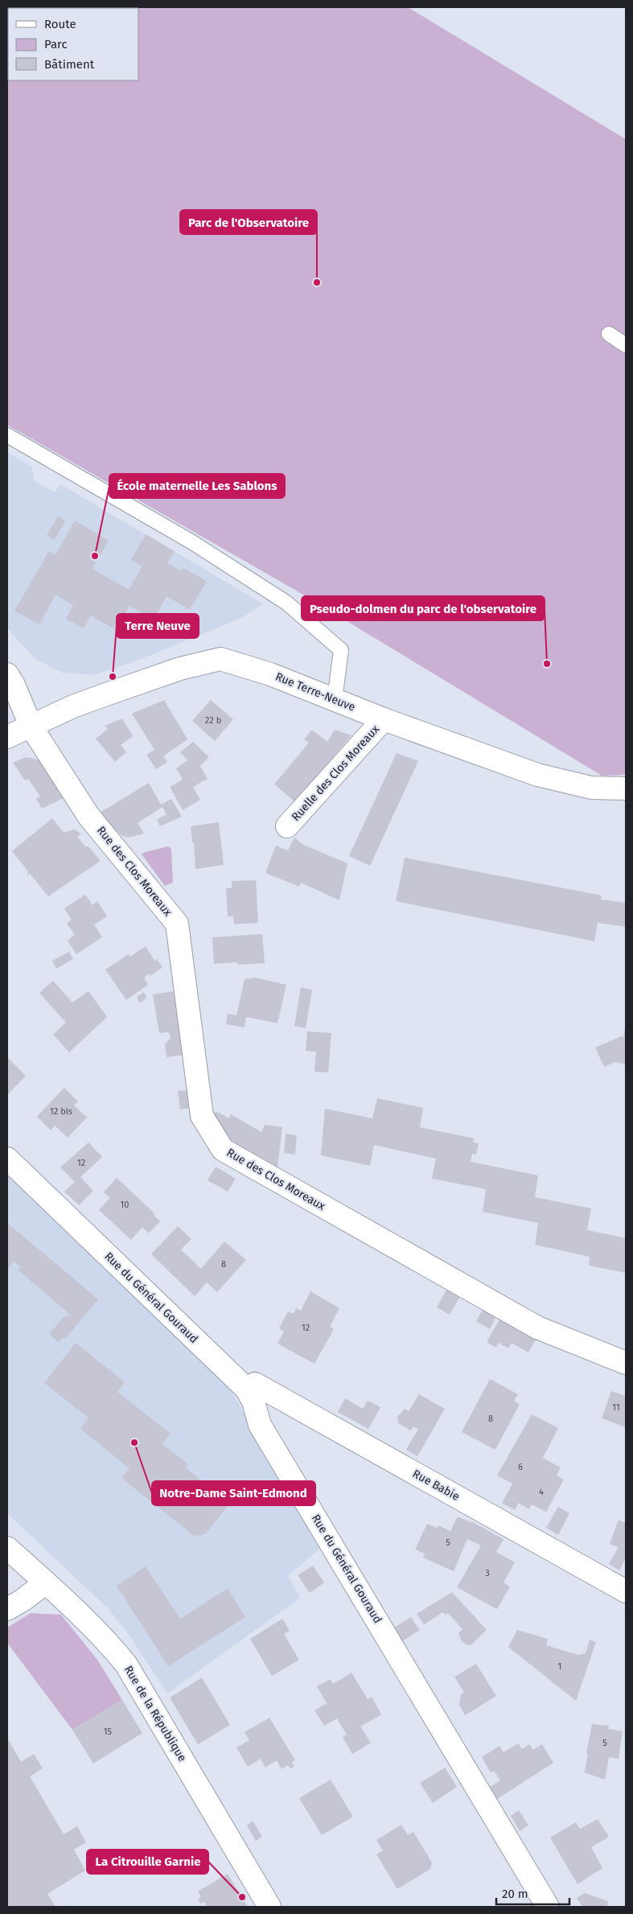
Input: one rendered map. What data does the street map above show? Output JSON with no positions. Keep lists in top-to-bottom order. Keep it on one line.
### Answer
{"streets":{"street":["Rue Terre-Neuve","Ruelle des Clos Moreaux","Rue des Clos Moreaux","Rue du Général Gouraud","Rue Babie","Rue de la République"]},"crossings":[["Rue Terre-Neuve","Ruelle des Clos Moreaux"],["Rue Terre-Neuve","Rue des Clos Moreaux"],["Rue du Général Gouraud","Rue Babie"]],"places":["Parc de l'Observatoire","École maternelle Les Sablons","Pseudo-dolmen du parc de l'observatoire","Terre Neuve","Notre-Dame Saint-Edmond","La Citrouille Garnie"],"house_numbers":["22 b","12 bis","12","10","8","12","11","8","6","4","5","3","1","15","5"],"legend":["Route","Parc","Bâtiment"],"scale_bar":"20 m"}
